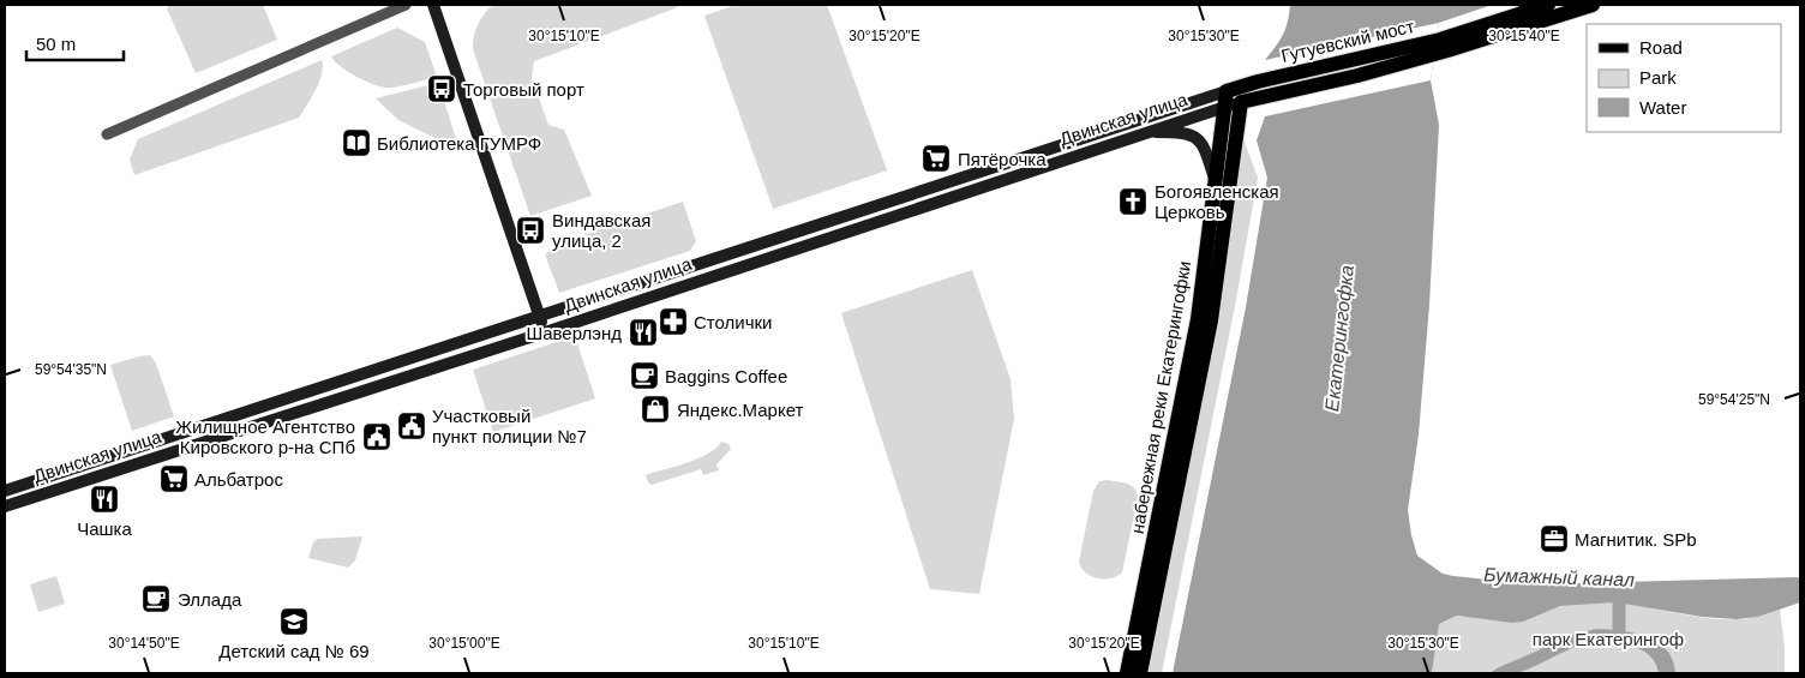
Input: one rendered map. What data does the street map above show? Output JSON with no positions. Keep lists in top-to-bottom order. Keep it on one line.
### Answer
{"streets":{"main road":["Гутуевский мост","Двинская улица","набережная реки Екатерингофки"]},"crossings":[["Гутуевский мост","Двинская улица"],["Двинская улица","набережная реки Екатерингофки"]],"water":["Екатерингофка","Бумажный канал"],"parks":["парк Екатерингоф"],"places":{"bus stop":["Торговый порт","Виндавская улица, 2"],"library":["Библиотека ГУМРФ"],"supermarket":["Пятёрочка","Альбатрос"],"church":["Богоявленская Церковь"],"pharmacy":["Столички"],"restaurant":["Шаверлэнд","Чашка"],"cafe":["Baggins Coffee","Эллада"],"shop":["Яндекс.Маркет"],"public building":["Участковый пункт полиции №7","Жилищное Агентство Кировского р-на СПб"],"office":["Магнитик. SPb"],"school or university":["Детский сад № 69"]},"legend":["Road","Park","Water"],"scale_bar":"50 m","coordinates":["30°15'10\"E","30°15'20\"E","30°15'30\"E","30°15'40\"E","59°54'35\"N","59°54'25\"N","30°14'50\"E","30°15'00\"E"]}
